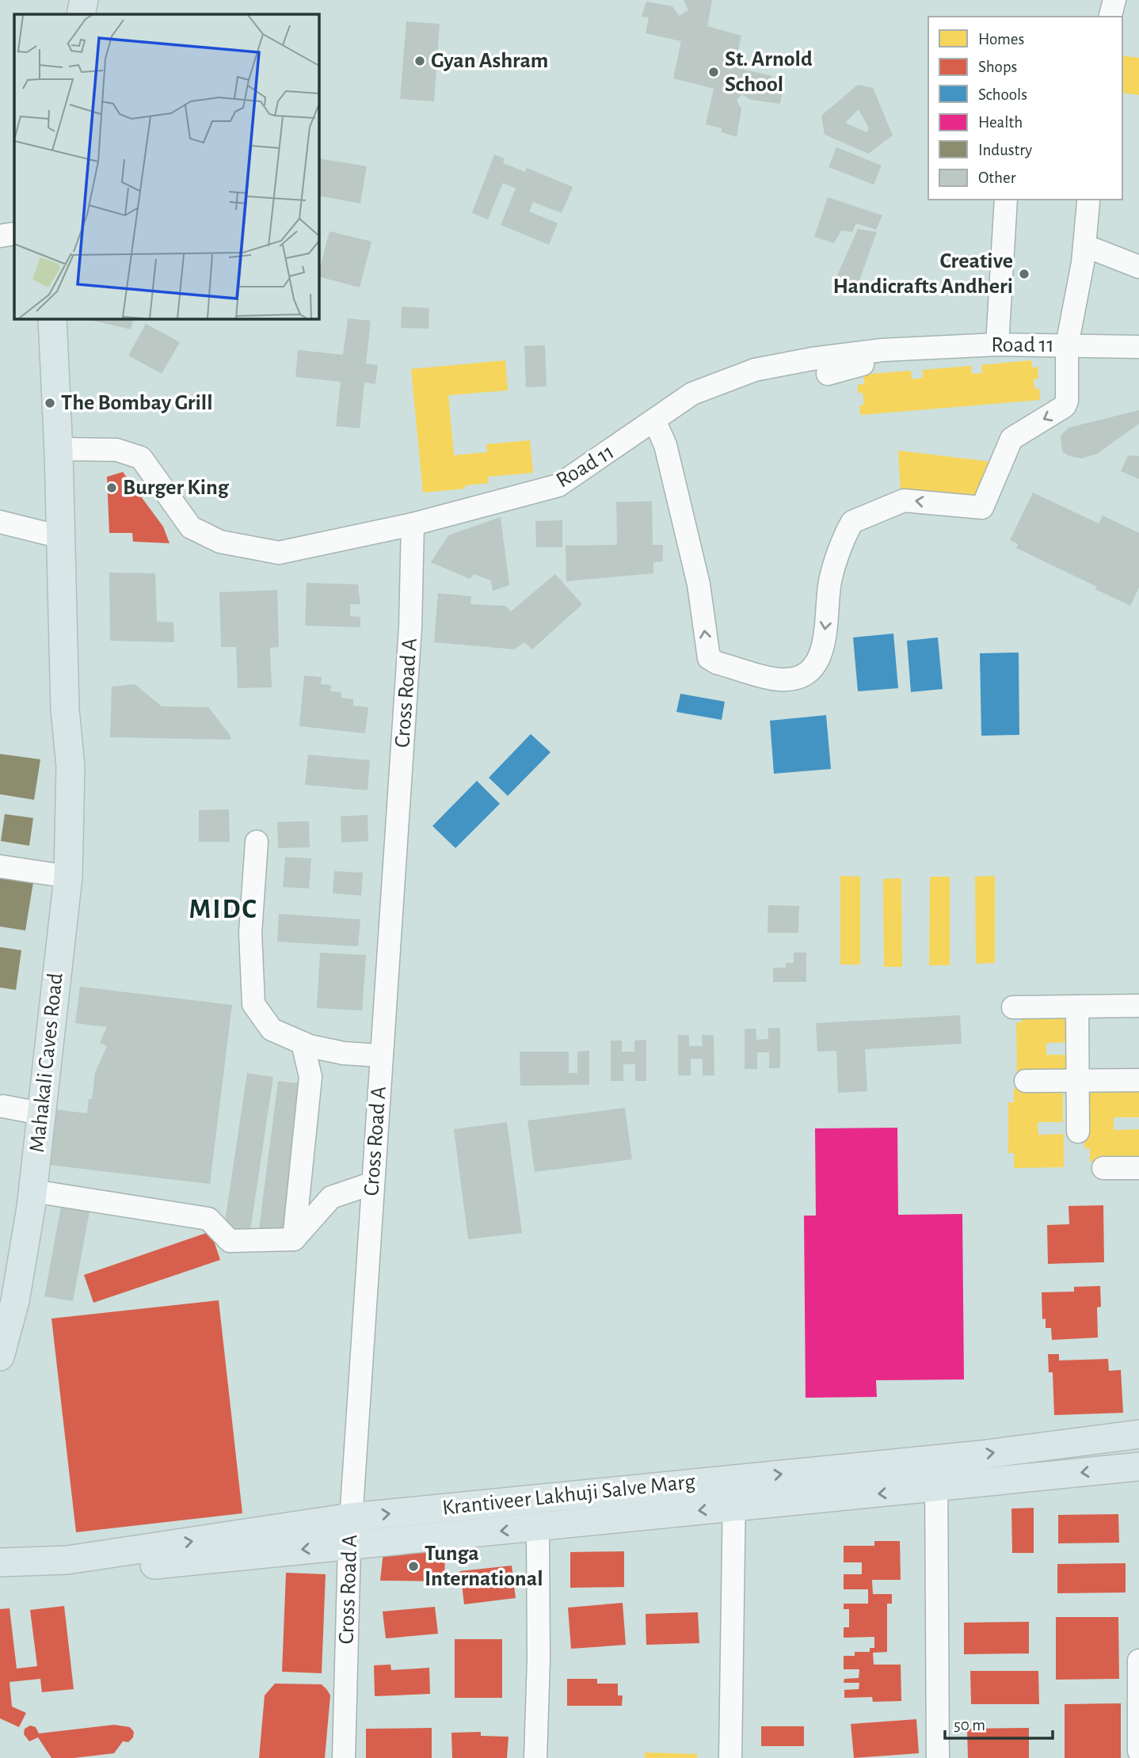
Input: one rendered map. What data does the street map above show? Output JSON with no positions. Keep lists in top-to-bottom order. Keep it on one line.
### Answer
{"streets":{"main road":["Mahakali Caves Road","Krantiveer Lakhuji Salve Marg"],"street":["Road 11","Cross Road A"]},"crossings":[["Road 11","Cross Road A"],["Road 11","Mahakali Caves Road"],["Cross Road A","Krantiveer Lakhuji Salve Marg"]],"districts":["MIDC"],"places":["Gyan Ashram","St. Arnold School","Creative Handicrafts Andheri","The Bombay Grill","Burger King","Tunga International"],"legend":["Homes","Shops","Schools","Health","Industry","Other"],"scale_bar":"50 m"}
